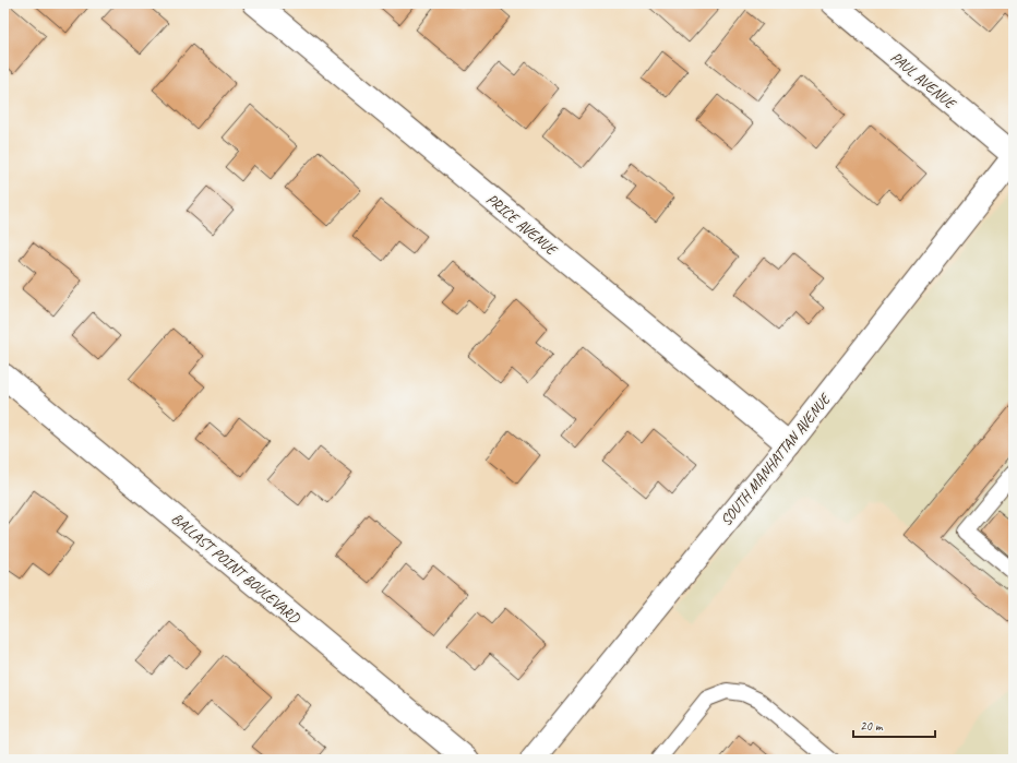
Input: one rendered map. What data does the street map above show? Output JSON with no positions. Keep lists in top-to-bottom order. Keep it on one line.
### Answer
{"streets":{"street":["PAUL AVENUE","PRICE AVENUE","SOUTH MANHATTAN AVENUE","BALLAST POINT BOULEVARD"]},"crossings":[["PAUL AVENUE","SOUTH MANHATTAN AVENUE"],["PRICE AVENUE","SOUTH MANHATTAN AVENUE"]],"scale_bar":"20 m"}
